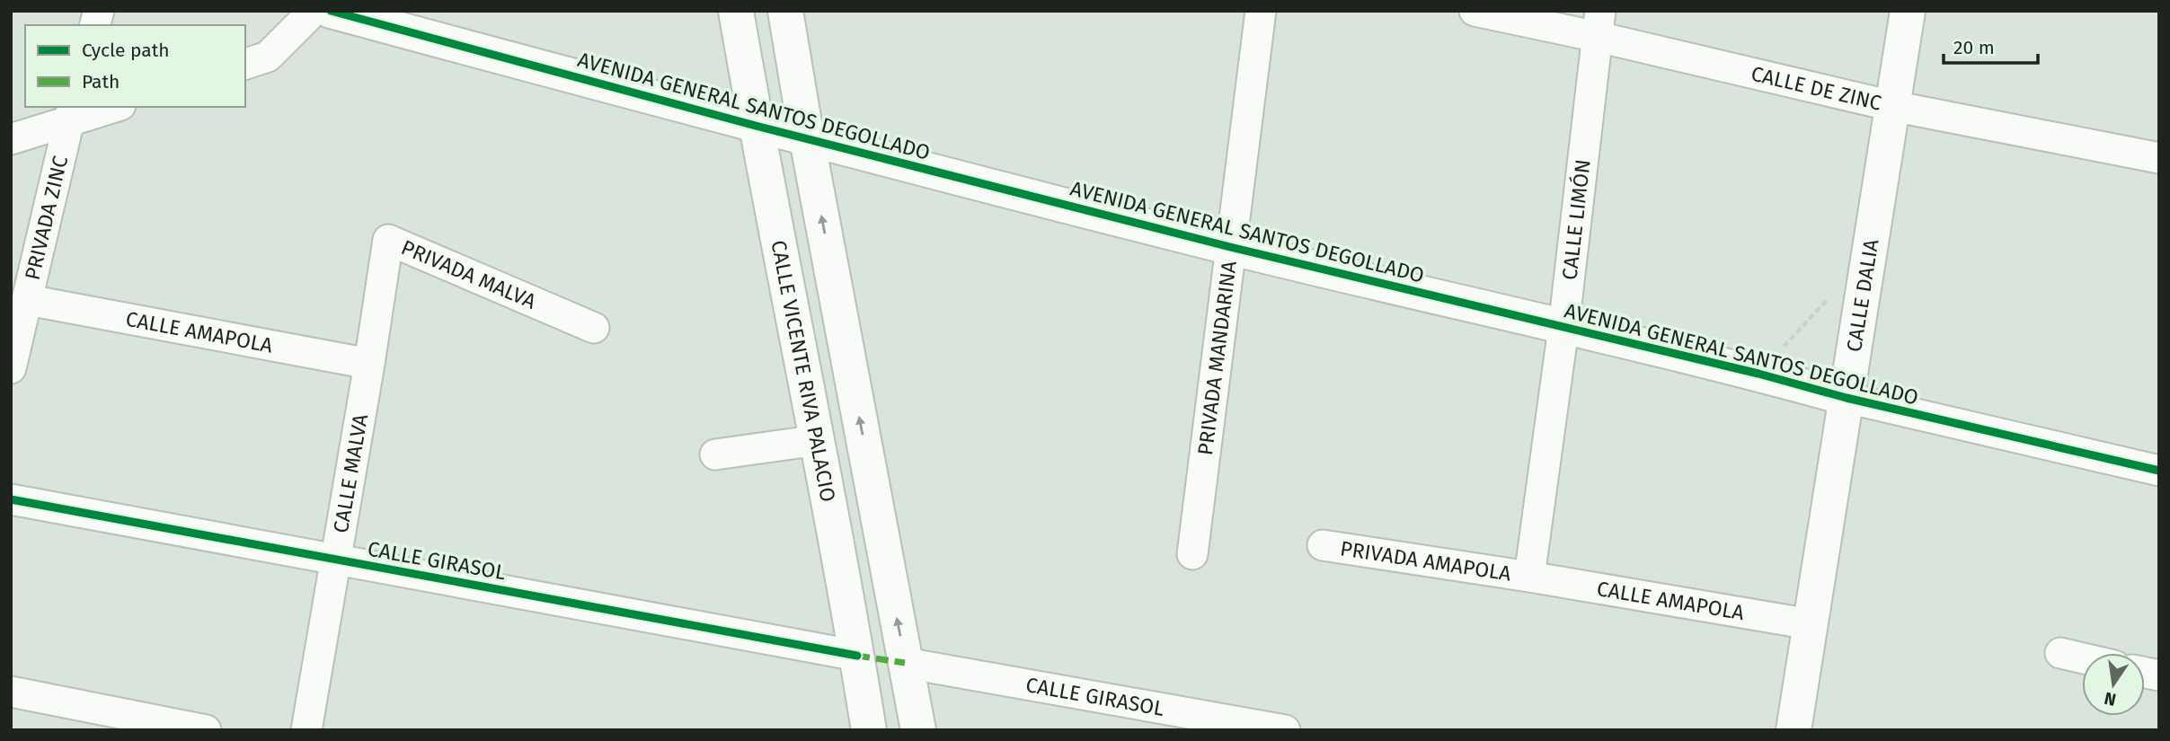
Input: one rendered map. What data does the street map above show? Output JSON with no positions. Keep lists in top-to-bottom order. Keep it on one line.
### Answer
{"streets":{"street":["CALLE DE ZINC","AVENIDA GENERAL SANTOS DEGOLLADO","PRIVADA ZINC","CALLE LIMÓN","PRIVADA MALVA","CALLE DALIA","CALLE AMAPOLA","PRIVADA MANDARINA","CALLE VICENTE RIVA PALACIO","CALLE MALVA","CALLE GIRASOL","PRIVADA AMAPOLA"]},"crossings":[["CALLE DE ZINC","CALLE LIMÓN"],["CALLE DE ZINC","CALLE DALIA"],["AVENIDA GENERAL SANTOS DEGOLLADO","CALLE LIMÓN"],["AVENIDA GENERAL SANTOS DEGOLLADO","CALLE DALIA"],["AVENIDA GENERAL SANTOS DEGOLLADO","PRIVADA MANDARINA"],["AVENIDA GENERAL SANTOS DEGOLLADO","CALLE VICENTE RIVA PALACIO"],["PRIVADA ZINC","CALLE AMAPOLA"],["CALLE LIMÓN","CALLE AMAPOLA"],["CALLE LIMÓN","PRIVADA AMAPOLA"],["PRIVADA MALVA","CALLE AMAPOLA"],["PRIVADA MALVA","CALLE MALVA"],["CALLE DALIA","CALLE AMAPOLA"],["CALLE AMAPOLA","CALLE MALVA"],["CALLE AMAPOLA","PRIVADA AMAPOLA"],["CALLE VICENTE RIVA PALACIO","CALLE GIRASOL"],["CALLE MALVA","CALLE GIRASOL"]],"legend":["Cycle path","Path"],"scale_bar":"20 m","north":"bottom"}
